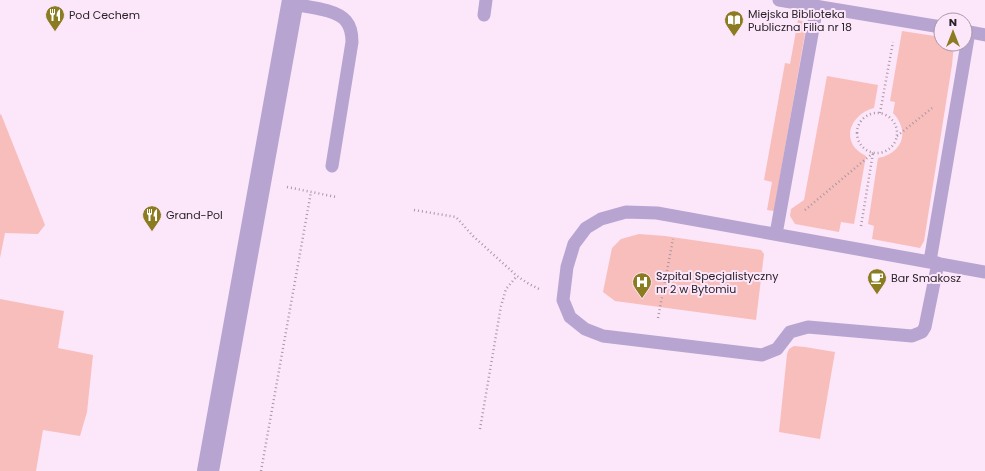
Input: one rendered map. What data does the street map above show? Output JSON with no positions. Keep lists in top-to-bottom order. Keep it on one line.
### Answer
{"places":{"restaurant":["Pod Cechem","Grand-Pol"],"library":["Miejska Biblioteka Publiczna Filia nr 18"],"cafe":["Bar Smakosz"],"hospital":["Szpital Specjalistyczny nr 2 w Bytomiu"]},"north":"top"}
